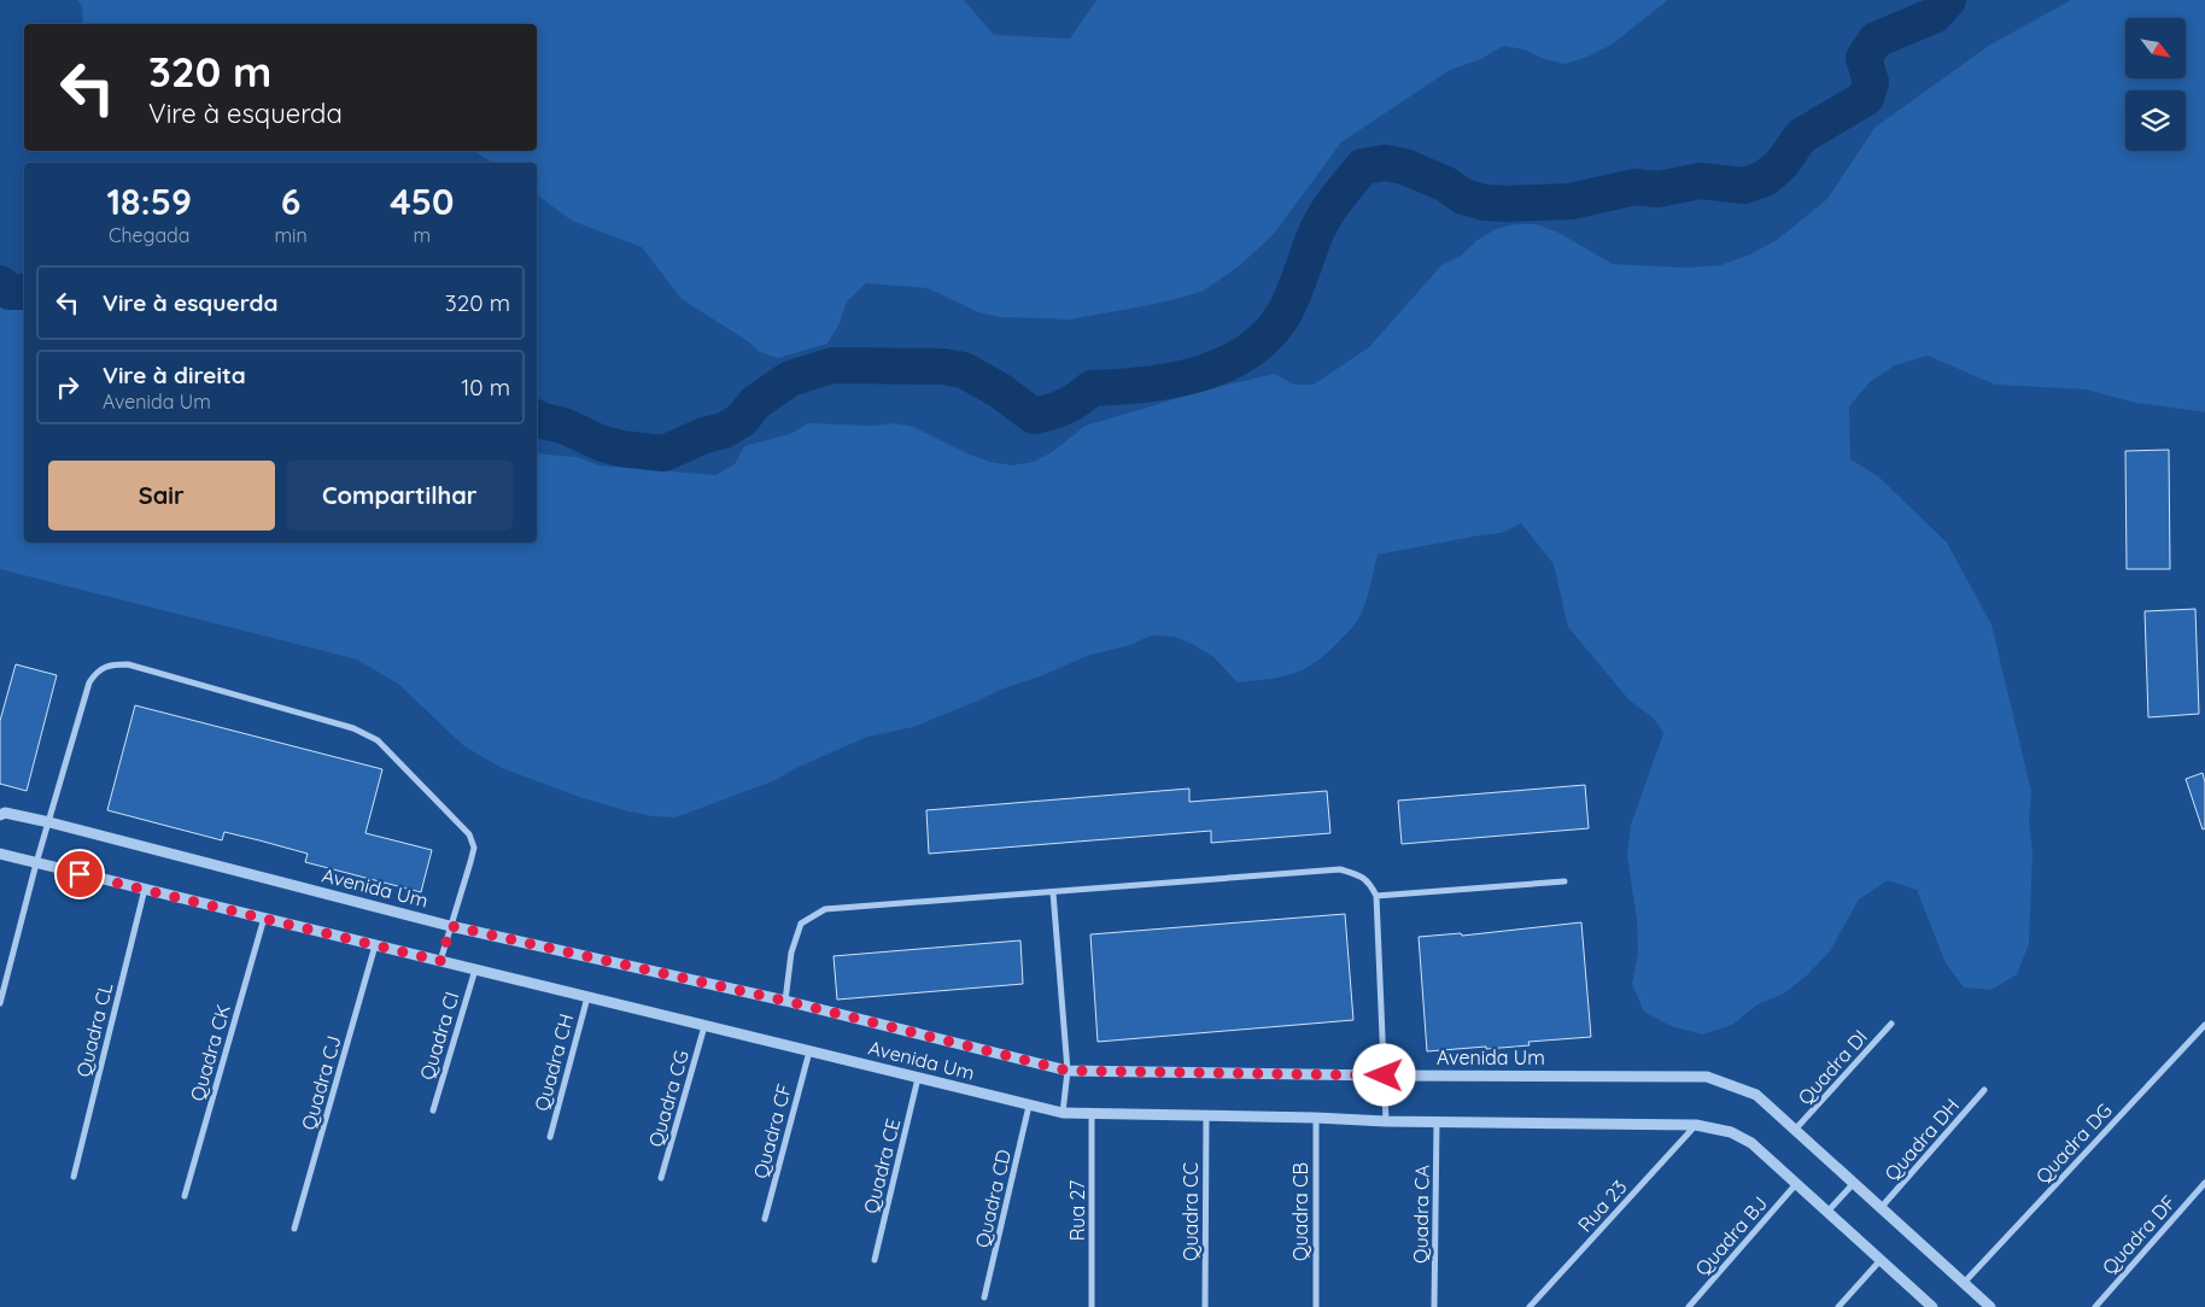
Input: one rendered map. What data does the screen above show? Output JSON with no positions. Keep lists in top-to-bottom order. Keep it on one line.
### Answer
{"streets":{"street":["Avenida Um","Quadra CL","Quadra CI","Quadra CK","Quadra CH","Quadra DI","Quadra CJ","Quadra CG","Quadra CF","Quadra DH","Quadra DG","Quadra CE","Quadra CD","Rua 23","Rua 27","Quadra CC","Quadra CB","Quadra CA","Quadra DF","Quadra BJ"]},"crossings":[["Avenida Um","Quadra CL"],["Avenida Um","Quadra CI"],["Avenida Um","Quadra CK"],["Avenida Um","Quadra CH"],["Avenida Um","Quadra DI"],["Avenida Um","Quadra CJ"],["Avenida Um","Quadra CG"],["Avenida Um","Quadra CF"],["Avenida Um","Quadra DH"],["Avenida Um","Quadra DG"],["Avenida Um","Quadra CE"],["Avenida Um","Quadra CD"],["Avenida Um","Rua 23"],["Avenida Um","Rua 27"],["Avenida Um","Quadra CC"],["Avenida Um","Quadra CB"],["Avenida Um","Quadra CA"],["Avenida Um","Quadra BJ"]],"north":"bottom right","page":{"turn":["320 m","Vire à esquerda"],"eta":["18:59","Chegada","6","min","450","m"],"list":[{"name":"Vire à esquerda","value":"320 m"},{"name":"Vire à direita","note":"Avenida Um","value":"10 m"}],"buttons":["Sair","Compartilhar"]}}
